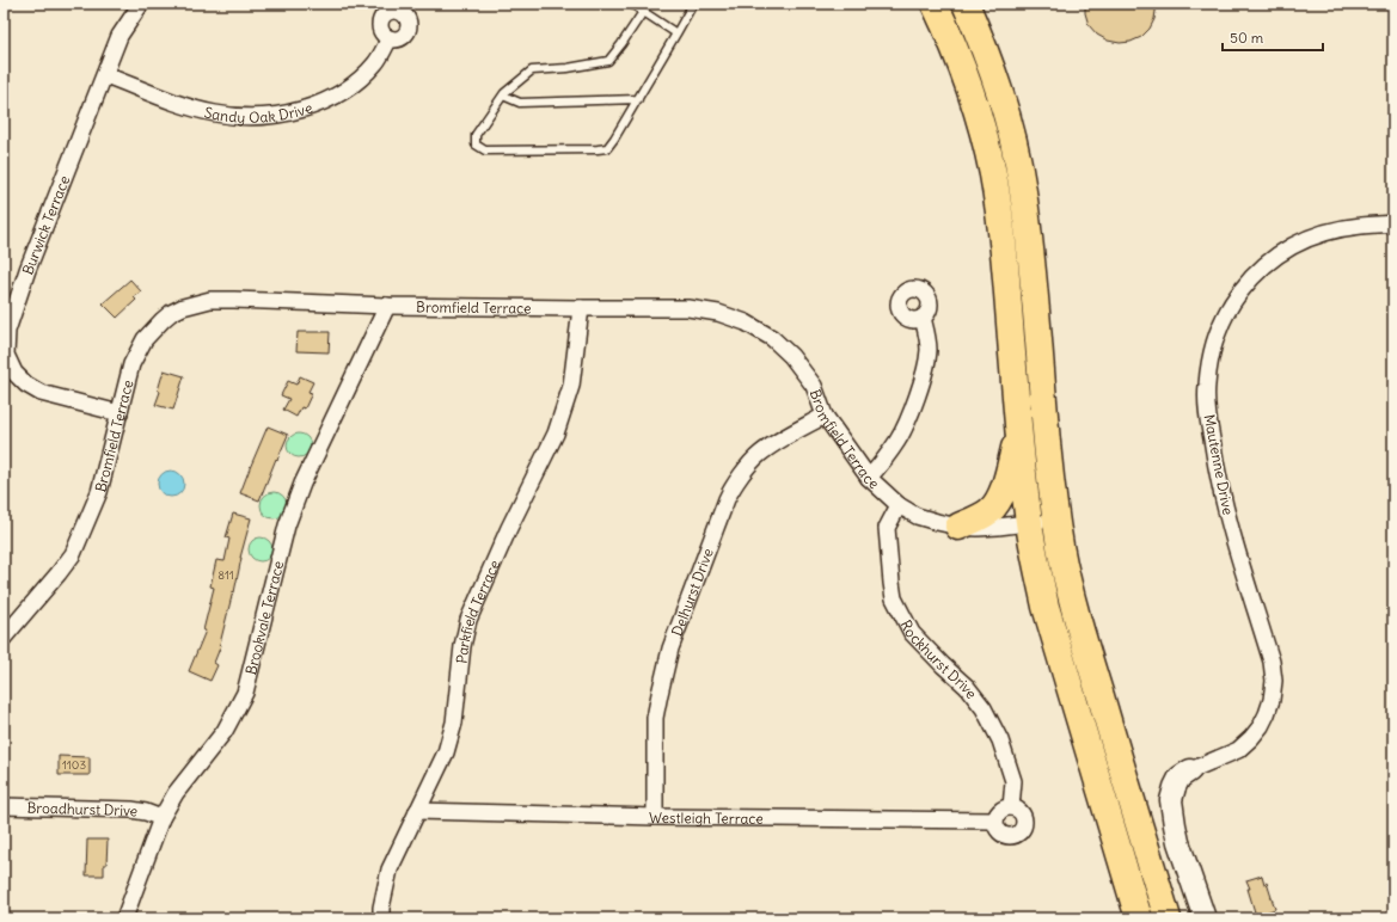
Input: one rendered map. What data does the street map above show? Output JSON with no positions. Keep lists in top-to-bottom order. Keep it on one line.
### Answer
{"streets":{"street":["Sandy Oak Drive","Burwick Terrace","Bromfield Terrace","Mautenne Drive","Delhurst Drive","Parkfield Terrace","Brookvale Terrace","Rockhurst Drive","Broadhurst Drive","Westleigh Terrace"]},"crossings":[["Sandy Oak Drive","Burwick Terrace"],["Burwick Terrace","Bromfield Terrace"],["Bromfield Terrace","Delhurst Drive"],["Bromfield Terrace","Parkfield Terrace"],["Bromfield Terrace","Brookvale Terrace"],["Bromfield Terrace","Rockhurst Drive"],["Delhurst Drive","Westleigh Terrace"],["Parkfield Terrace","Westleigh Terrace"],["Brookvale Terrace","Broadhurst Drive"],["Rockhurst Drive","Westleigh Terrace"]],"house_numbers":["811","1103"],"scale_bar":"50 m"}
